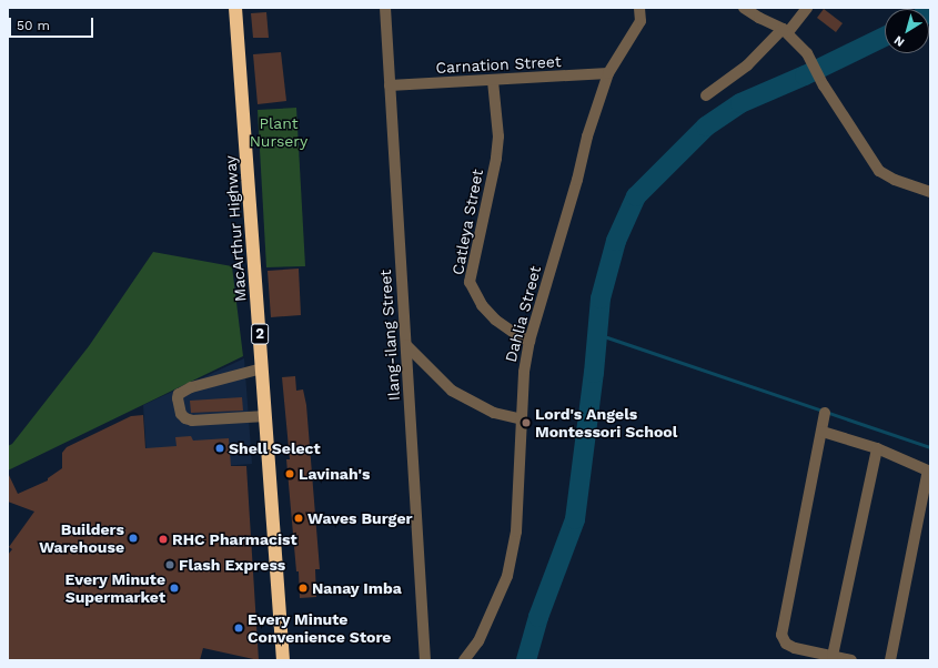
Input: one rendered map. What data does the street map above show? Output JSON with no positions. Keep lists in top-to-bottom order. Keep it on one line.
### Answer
{"streets":{"highway":["MacArthur Highway","2"],"street":["Carnation Street","Catleya Street","Dahlia Street","Ilang-ilang Street"]},"crossings":[["Carnation Street","Catleya Street"],["Carnation Street","Dahlia Street"],["Carnation Street","Ilang-ilang Street"],["Catleya Street","Dahlia Street"]],"parks":["Plant Nursery"],"places":["Lord's Angels Montessori School","Shell Select","Lavinah's","Waves Burger","Builders Warehouse","RHC Pharmacist","Flash Express","Every Minute Supermarket","Nanay Imba","Every Minute Convenience Store"],"scale_bar":"50 m","north":"bottom left"}
